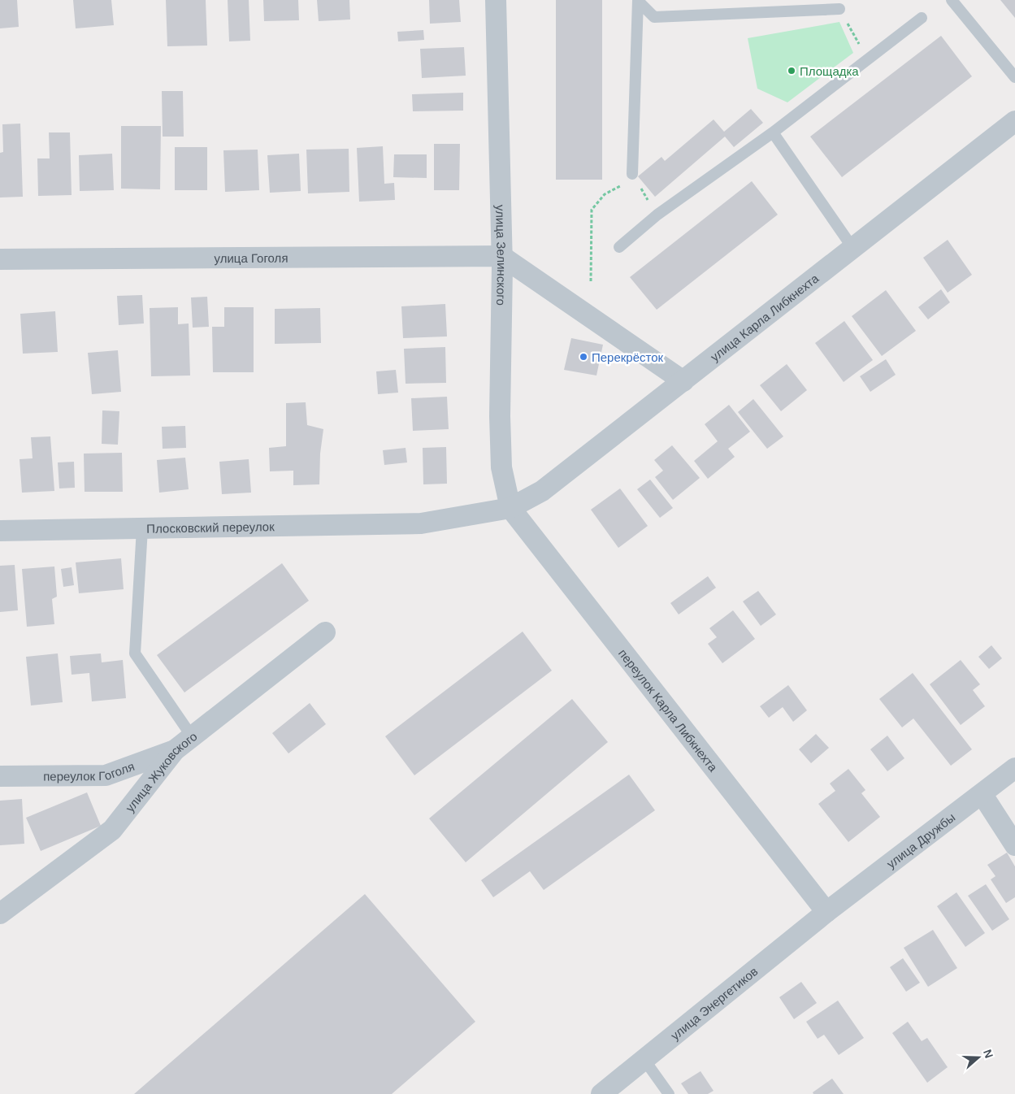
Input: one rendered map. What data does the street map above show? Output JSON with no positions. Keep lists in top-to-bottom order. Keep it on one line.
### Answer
{"streets":{"street":["улица Зелинского","улица Гоголя","улица Карла Либкнехта","Плосковский переулок","переулок Карла Либкнехта","переулок Гоголя","улица Жуковского","улица Дружбы","улица Энергетиков"]},"crossings":[["улица Зелинского","улица Гоголя"],["улица Зелинского","улица Карла Либкнехта"],["улица Зелинского","Плосковский переулок"],["улица Зелинского","переулок Карла Либкнехта"],["улица Карла Либкнехта","Плосковский переулок"],["улица Карла Либкнехта","переулок Карла Либкнехта"],["Плосковский переулок","переулок Карла Либкнехта"],["переулок Карла Либкнехта","улица Дружбы"],["переулок Карла Либкнехта","улица Энергетиков"],["переулок Гоголя","улица Жуковского"],["улица Дружбы","улица Энергетиков"]],"places":["Площадка","Перекрёсток"],"north":"right"}
